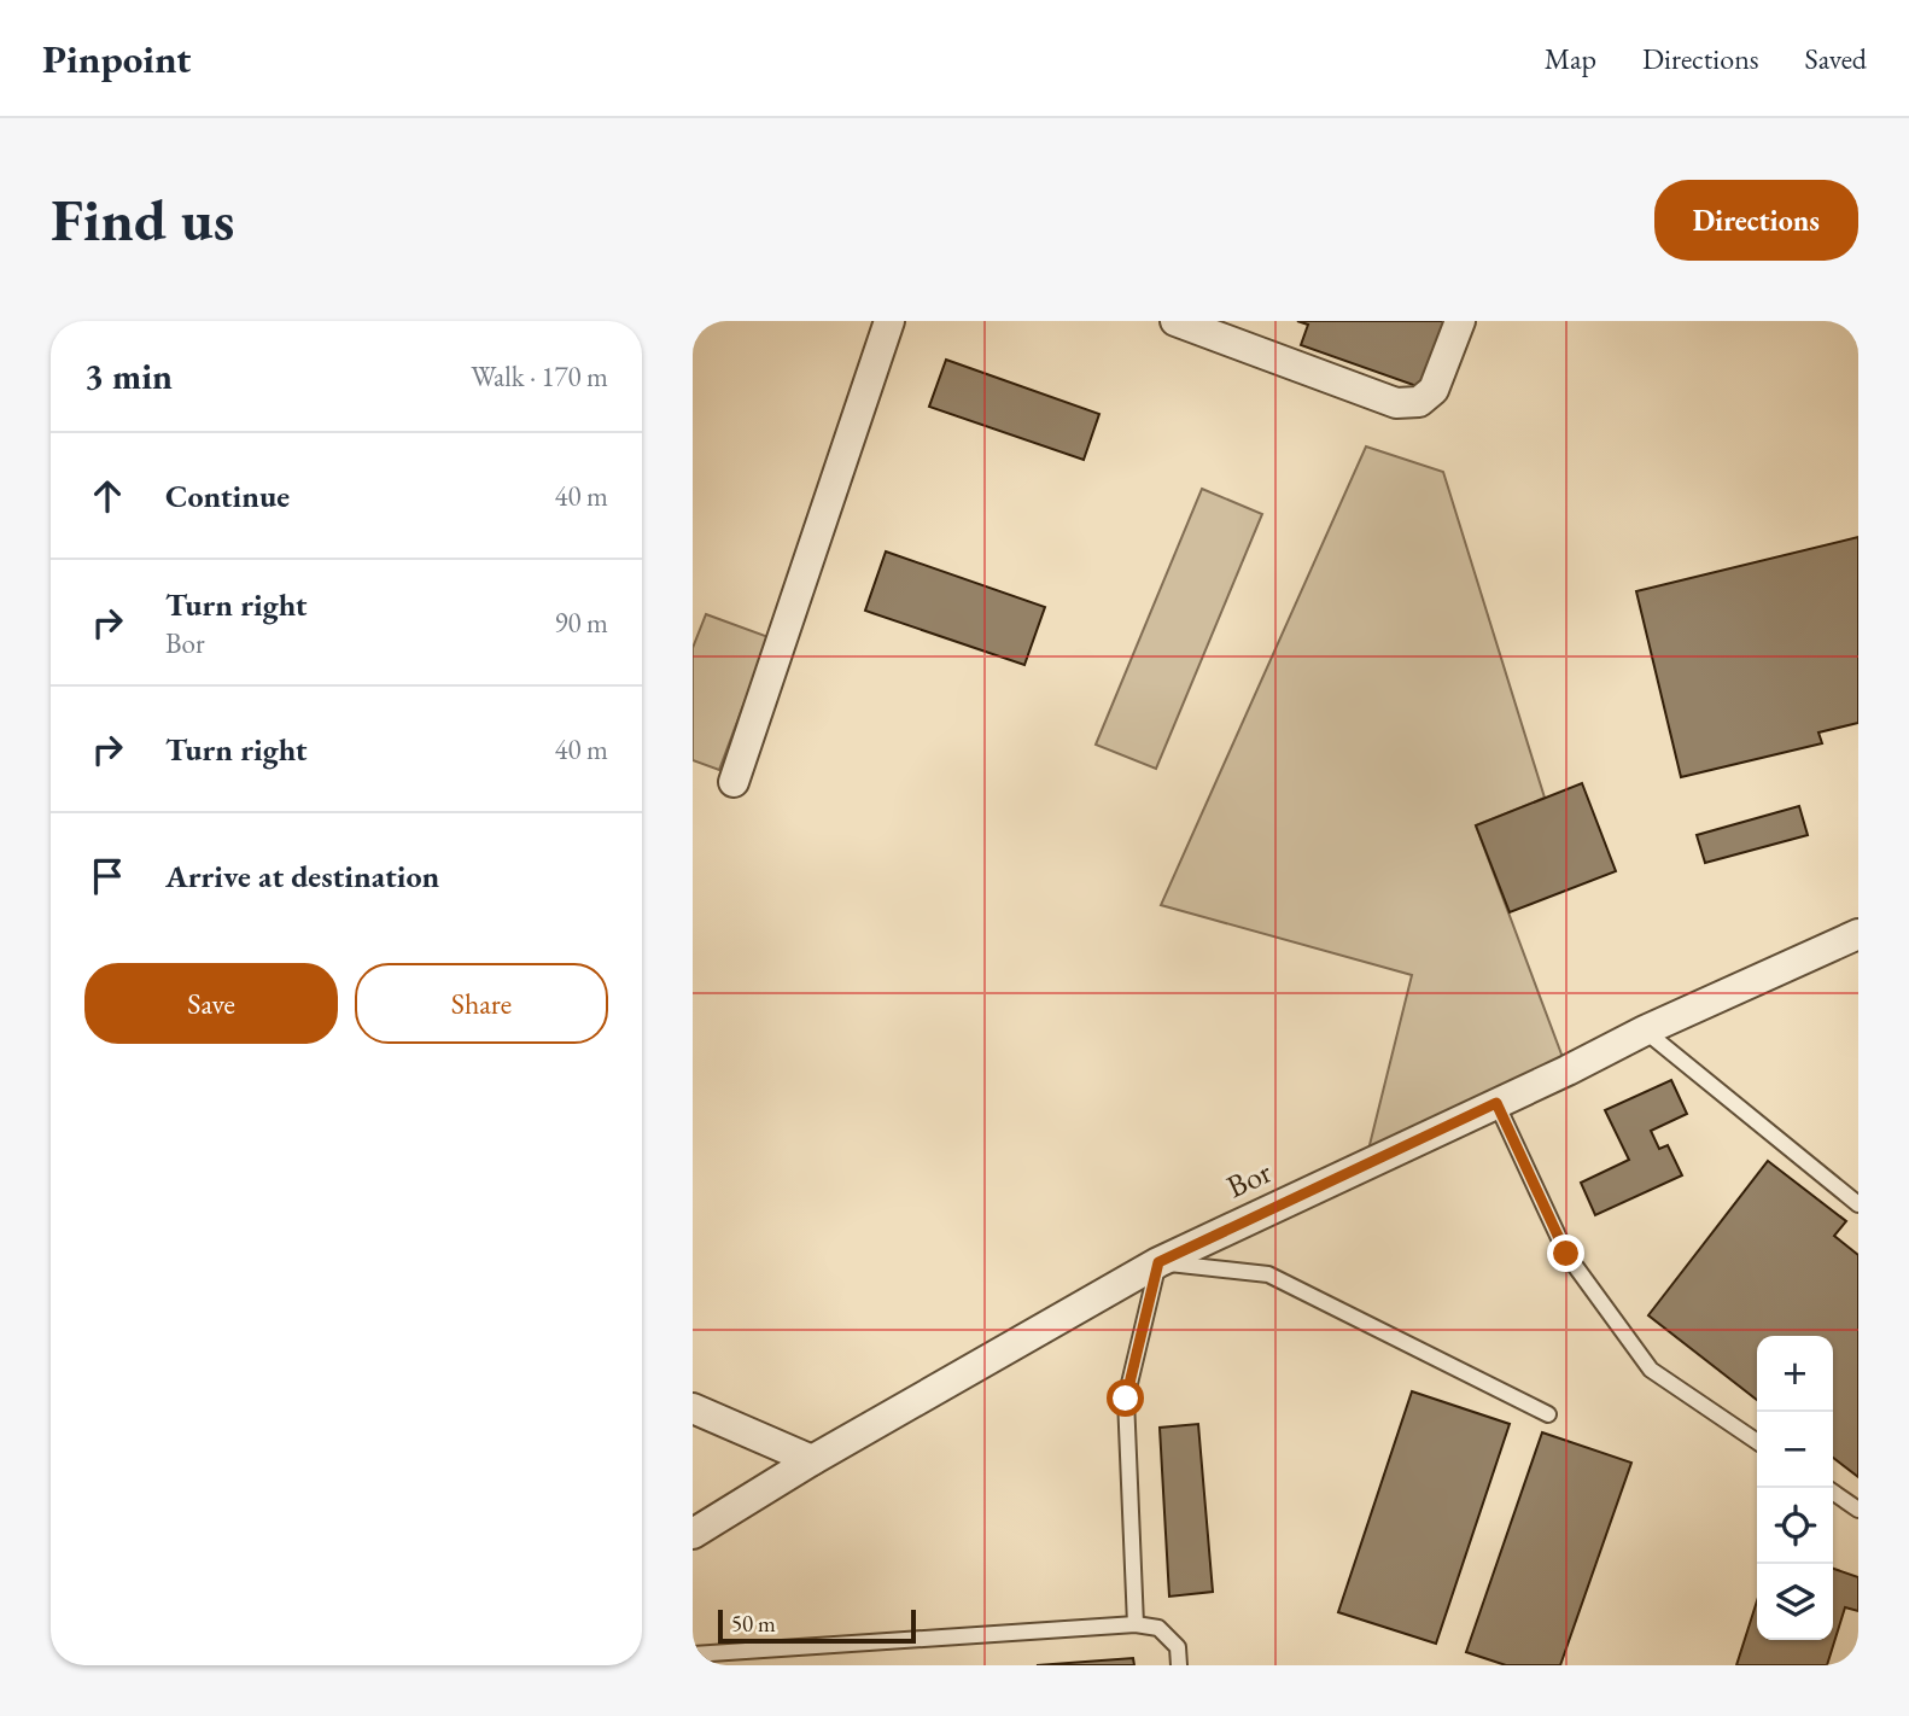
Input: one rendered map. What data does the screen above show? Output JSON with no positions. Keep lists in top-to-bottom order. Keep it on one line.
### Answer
{"streets":{"street":["Bor"]},"scale_bar":"50 m","page":{"header":"Pinpoint","nav":["Map","Directions","Saved"],"buttons":["Directions",["Save","Share"]],"title":"Find us","heading":["3 min","Walk · 170 m"],"list":[["Continue","40 m"],["Turn right","Bor","90 m"],["Turn right","40 m"],"Arrive at destination"],"map_buttons":["+","−"],"scale":"50 m"}}
